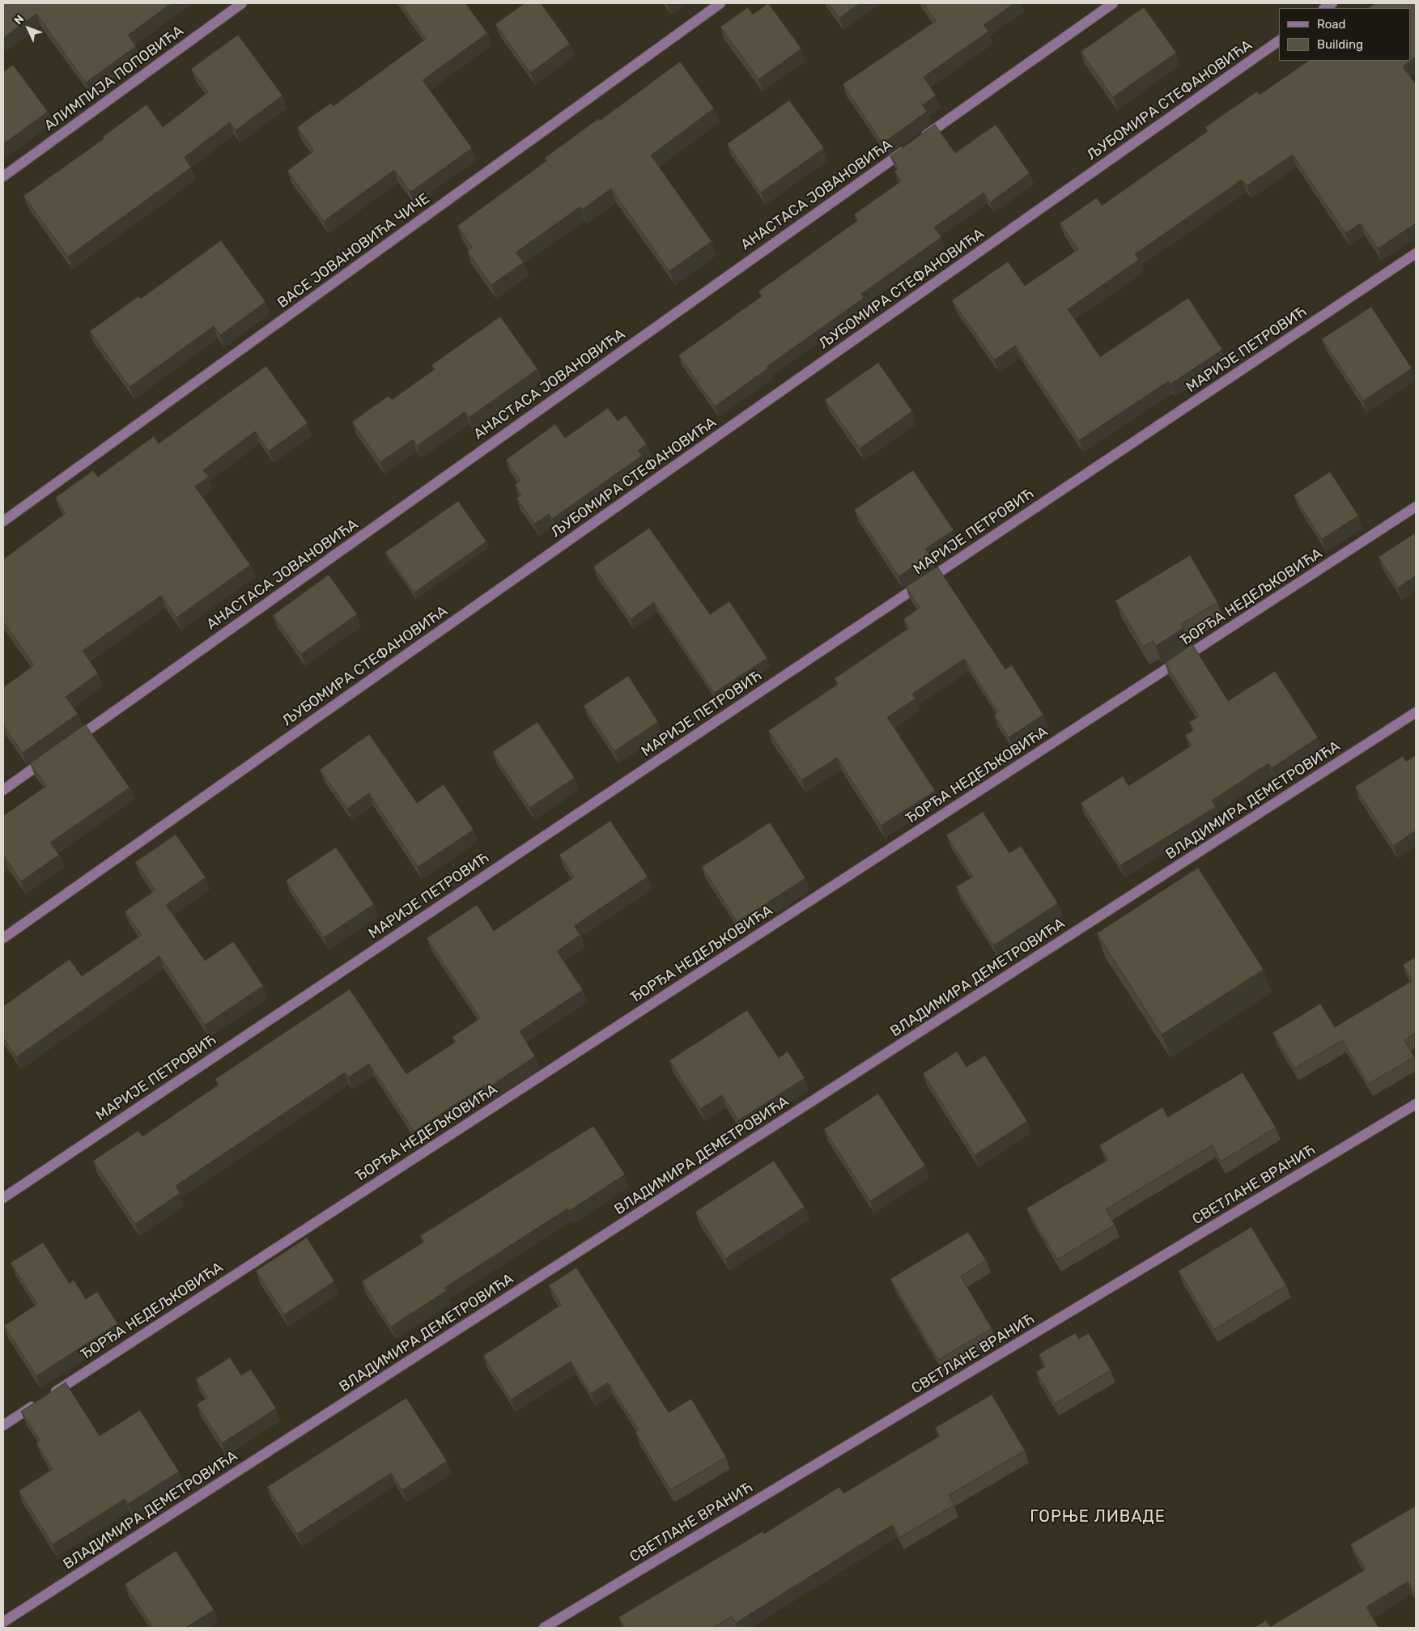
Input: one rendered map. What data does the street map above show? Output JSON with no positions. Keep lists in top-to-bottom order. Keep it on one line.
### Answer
{"streets":{"street":["АЛИМПИЈА ПОПОВИЋА","ЉУБОМИРА СТЕФАНОВИЋА","АНАСТАСА ЈОВАНОВИЋА","ВАСЕ ЈОВАНОВИЋА ЧИЧЕ","МАРИЈЕ ПЕТРОВИЋ","ЂОРЂА НЕДЕЉКОВИЋА","ВЛАДИМИРА ДЕМЕТРОВИЋА","СВЕТЛАНЕ ВРАНИЋ"]},"districts":["ГОРЊЕ ЛИВАДЕ"],"legend":["Road","Building"],"north":"top left"}
